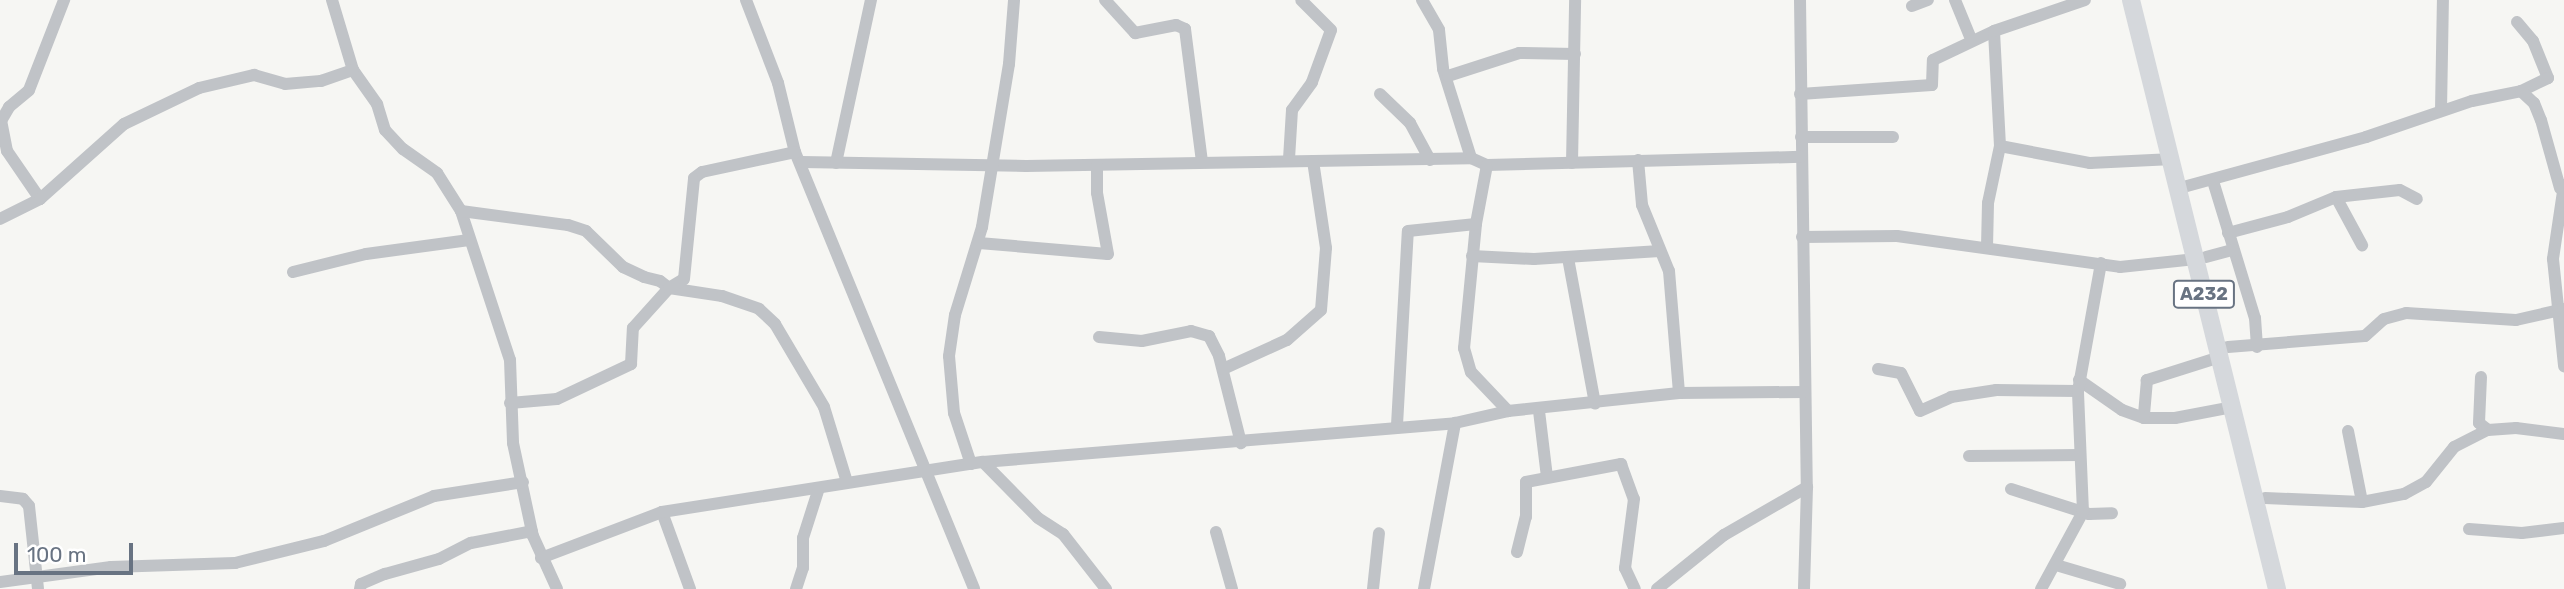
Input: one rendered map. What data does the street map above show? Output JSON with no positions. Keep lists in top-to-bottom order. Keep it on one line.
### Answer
{"streets":{"highway":["A232"]},"scale_bar":"100 m"}
